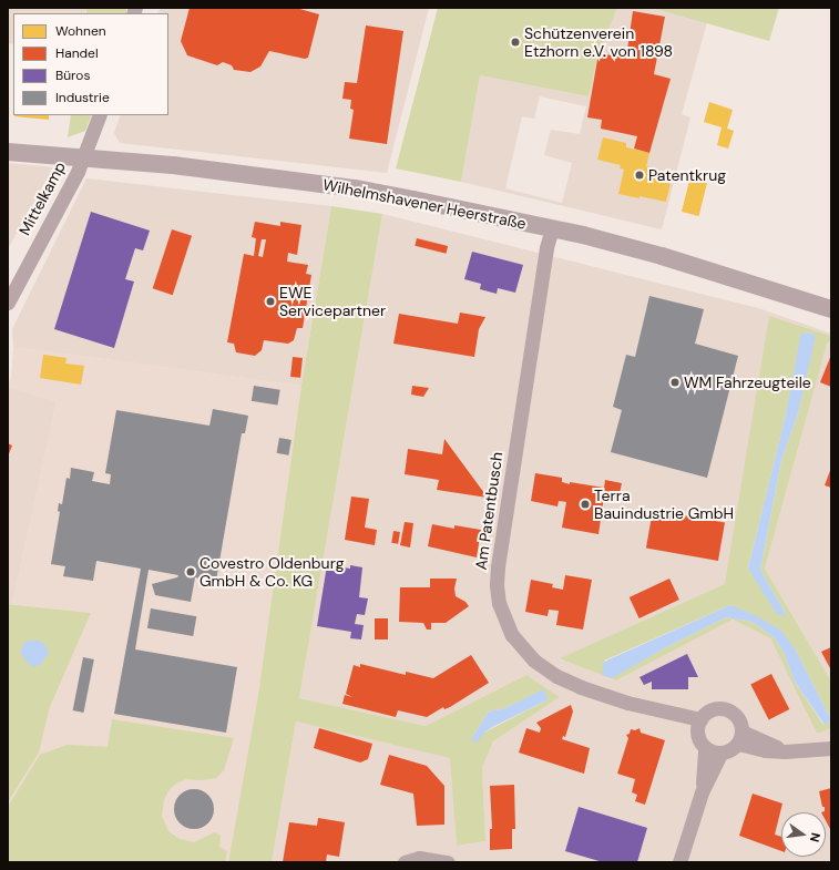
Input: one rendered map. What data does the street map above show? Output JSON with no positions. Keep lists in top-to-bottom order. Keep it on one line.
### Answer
{"streets":{"street":["Mittelkamp","Wilhelmshavener Heerstraße","Am Patentbusch"]},"crossings":[["Mittelkamp","Wilhelmshavener Heerstraße"],["Wilhelmshavener Heerstraße","Am Patentbusch"]],"places":["Schützenverein Etzhorn e.V. von 1898","Patentkrug","EWE Servicepartner","WM Fahrzeugteile","Terra Bauindustrie GmbH","Covestro Oldenburg GmbH & Co. KG"],"legend":["Wohnen","Handel","Büros","Industrie"],"north":"right"}
